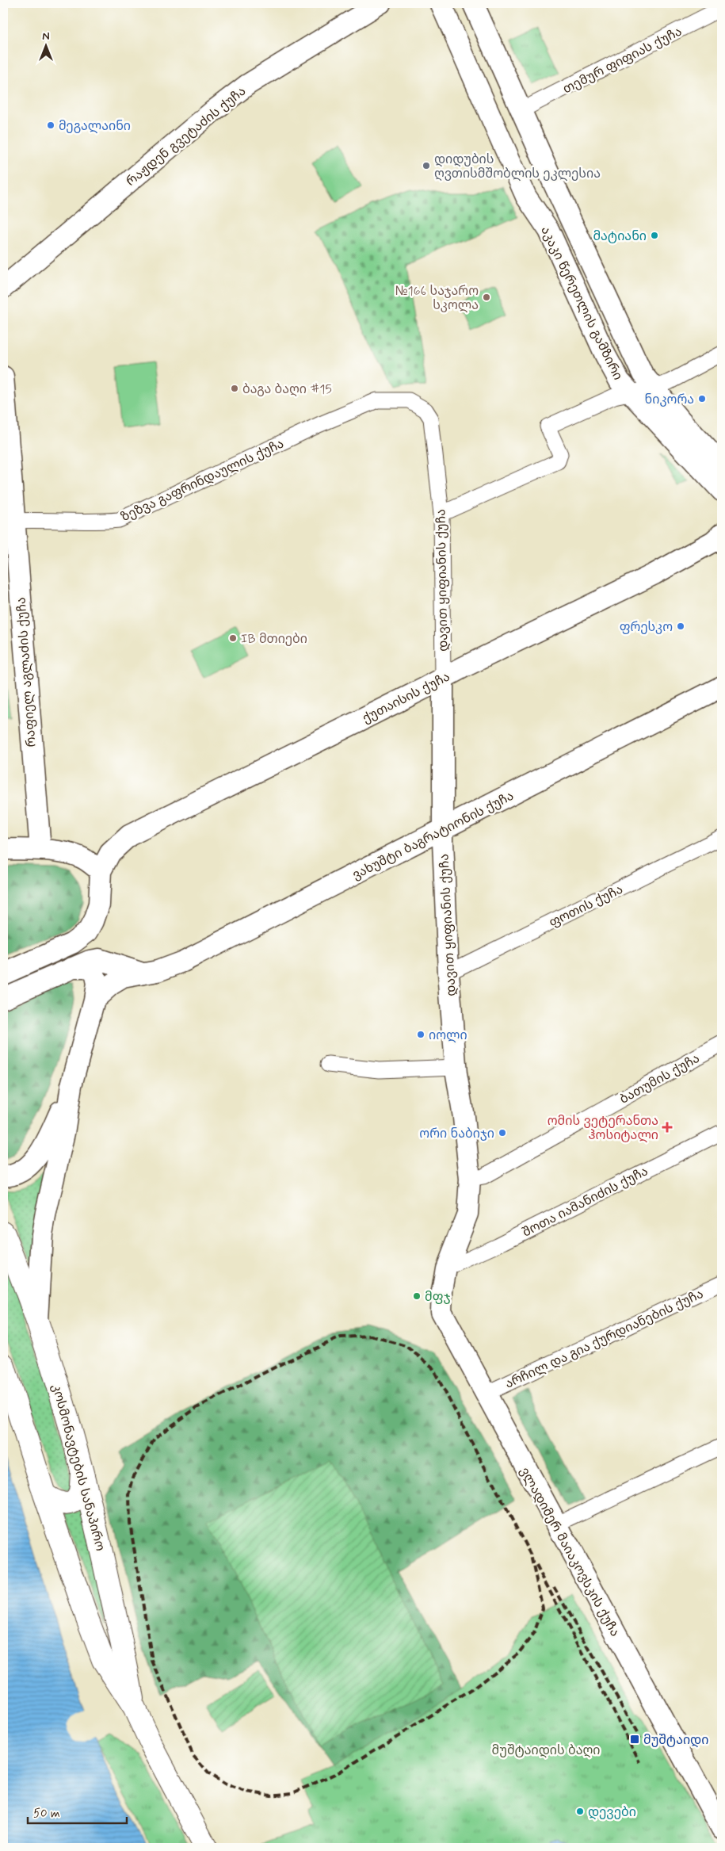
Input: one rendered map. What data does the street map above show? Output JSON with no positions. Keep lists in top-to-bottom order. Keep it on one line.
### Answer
{"streets":{"main road":["რაჟდენ გვეტაძის ქუჩა","აკაკი წერეთლის გამზირი","დავით ყიფიანის ქუჩა","რაფიელ აგლაძის ქუჩა","ქუთაისის ქუჩა","ვახუშტი ბაგრატიონის ქუჩა","კოსმონავტების სანაპირო","ვლადიმერ მაიაკოვსკის ქუჩა"],"street":["თემურ ფიფიას ქუჩა","ზეზვა გაფრინდაულის ქუჩა","ფოთის ქუჩა","ბათუმის ქუჩა","შოთა იამანიძის ქუჩა","არჩილ და გია ქურდიანების ქუჩა"]},"crossings":[["თემურ ფიფიას ქუჩა","აკაკი წერეთლის გამზირი"],["ზეზვა გაფრინდაულის ქუჩა","დავით ყიფიანის ქუჩა"],["ზეზვა გაფრინდაულის ქუჩა","რაფიელ აგლაძის ქუჩა"],["დავით ყიფიანის ქუჩა","ქუთაისის ქუჩა"],["დავით ყიფიანის ქუჩა","ვახუშტი ბაგრატიონის ქუჩა"],["დავით ყიფიანის ქუჩა","ფოთის ქუჩა"],["დავით ყიფიანის ქუჩა","ბათუმის ქუჩა"],["დავით ყიფიანის ქუჩა","შოთა იამანიძის ქუჩა"],["დავით ყიფიანის ქუჩა","ვლადიმერ მაიაკოვსკის ქუჩა"],["შოთა იამანიძის ქუჩა","ვლადიმერ მაიაკოვსკის ქუჩა"],["არჩილ და გია ქურდიანების ქუჩა","ვლადიმერ მაიაკოვსკის ქუჩა"]],"parks":["მუშტაიდის ბაღი"],"places":{"other":["მეგალაინი","დიდუბის ღვთისმშობლის ეკლესია","მატიანი","№166 საჯარო სკოლა","ბაგა ბაღი #15","ნიკორა","ფრესკო","IB მთიები","იოლი","ორი ნაბიჯი","მფჯ","დევები"],"health":["ომის ვეტერანთა ჰოსიტალი"],"transit":["მუშტაიდი"]},"scale_bar":"50 m","north":"top"}
